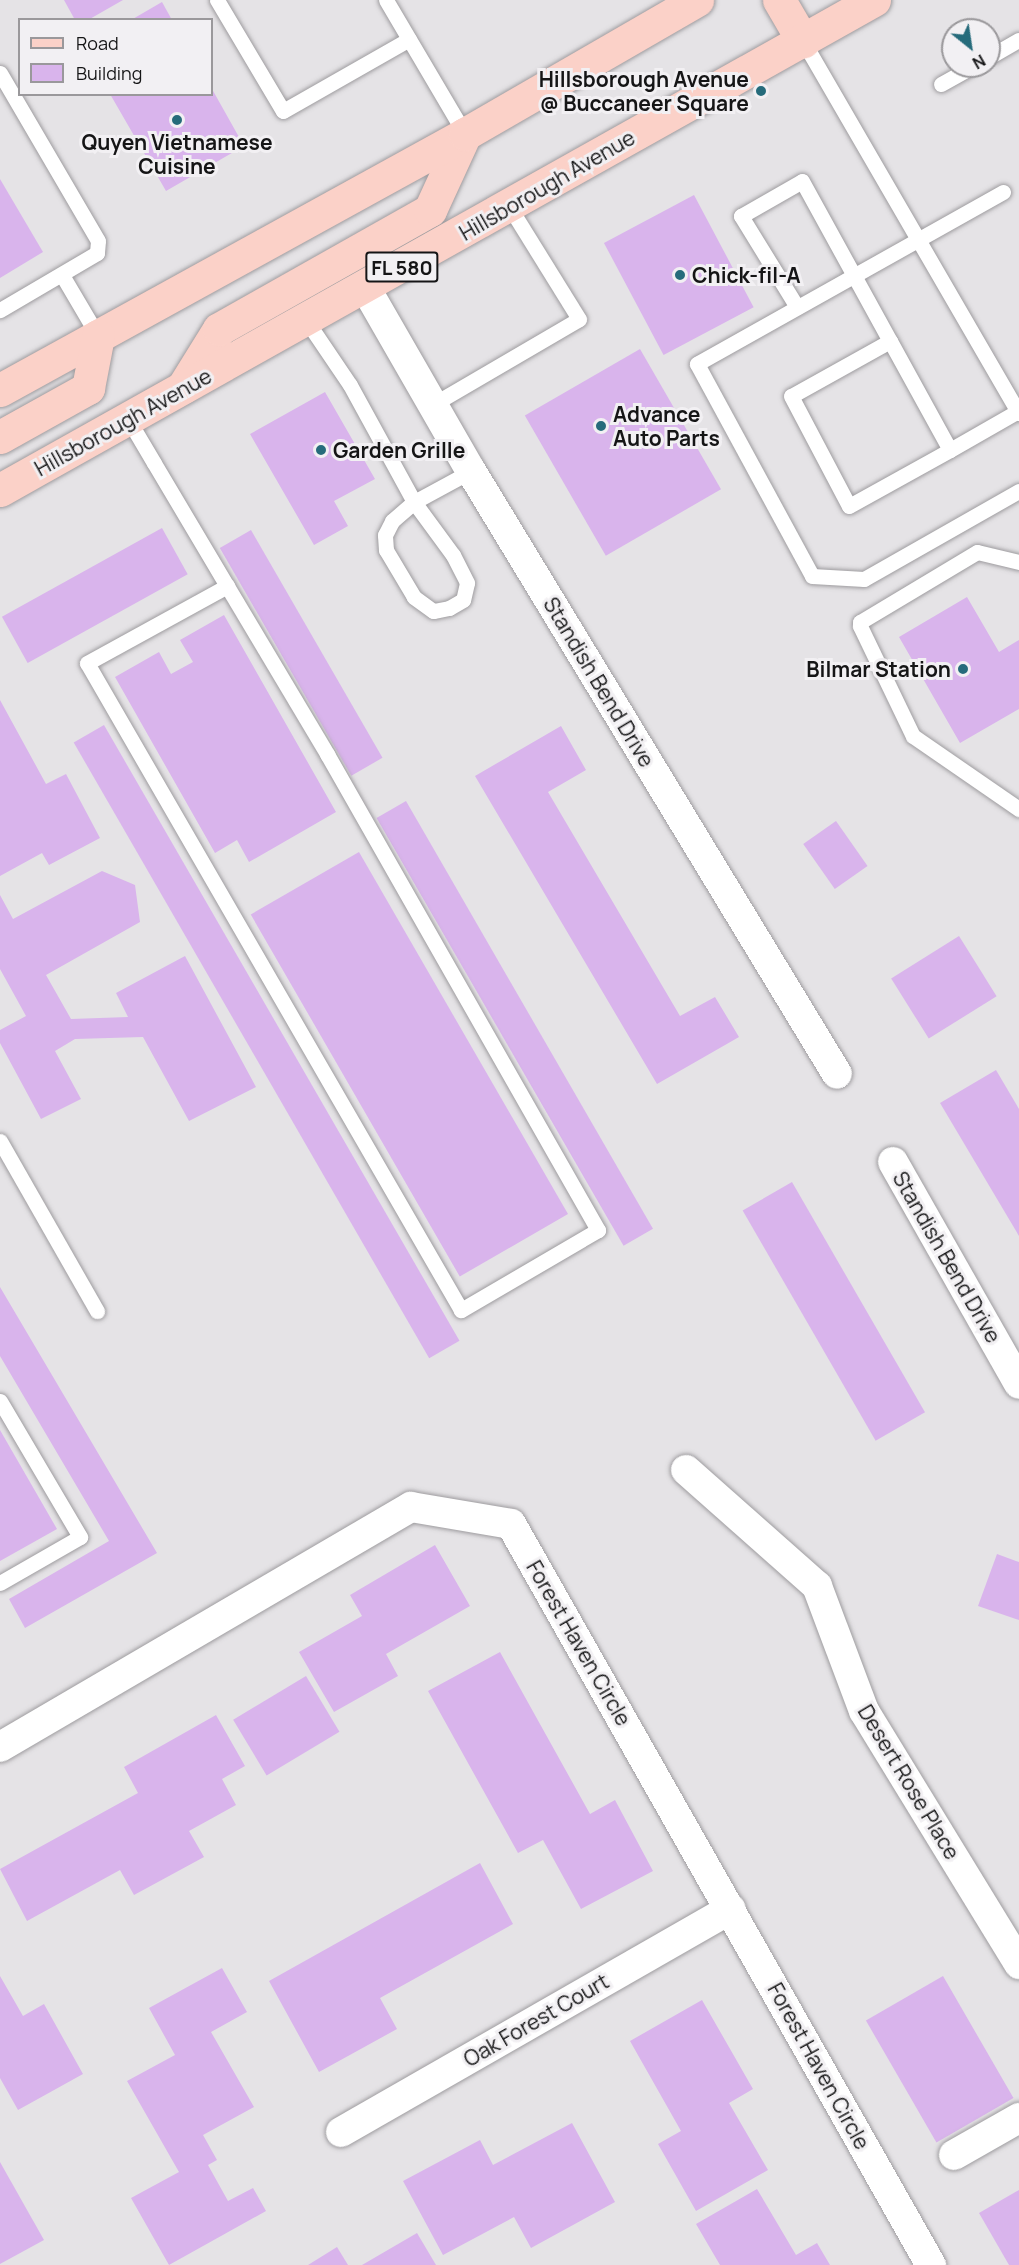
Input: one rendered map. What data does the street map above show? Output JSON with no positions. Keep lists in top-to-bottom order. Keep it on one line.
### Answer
{"streets":{"main road":["Hillsborough Avenue","FL 580"],"street":["Standish Bend Drive","Forest Haven Circle","Desert Rose Place","Oak Forest Court"]},"crossings":[["Hillsborough Avenue","Standish Bend Drive"],["Forest Haven Circle","Oak Forest Court"]],"places":["Hillsborough Avenue @ Buccaneer Square","Quyen Vietnamese Cuisine","Chick-fil-A","Advance Auto Parts","Garden Grille","Bilmar Station"],"legend":["Road","Building"],"north":"bottom right"}
